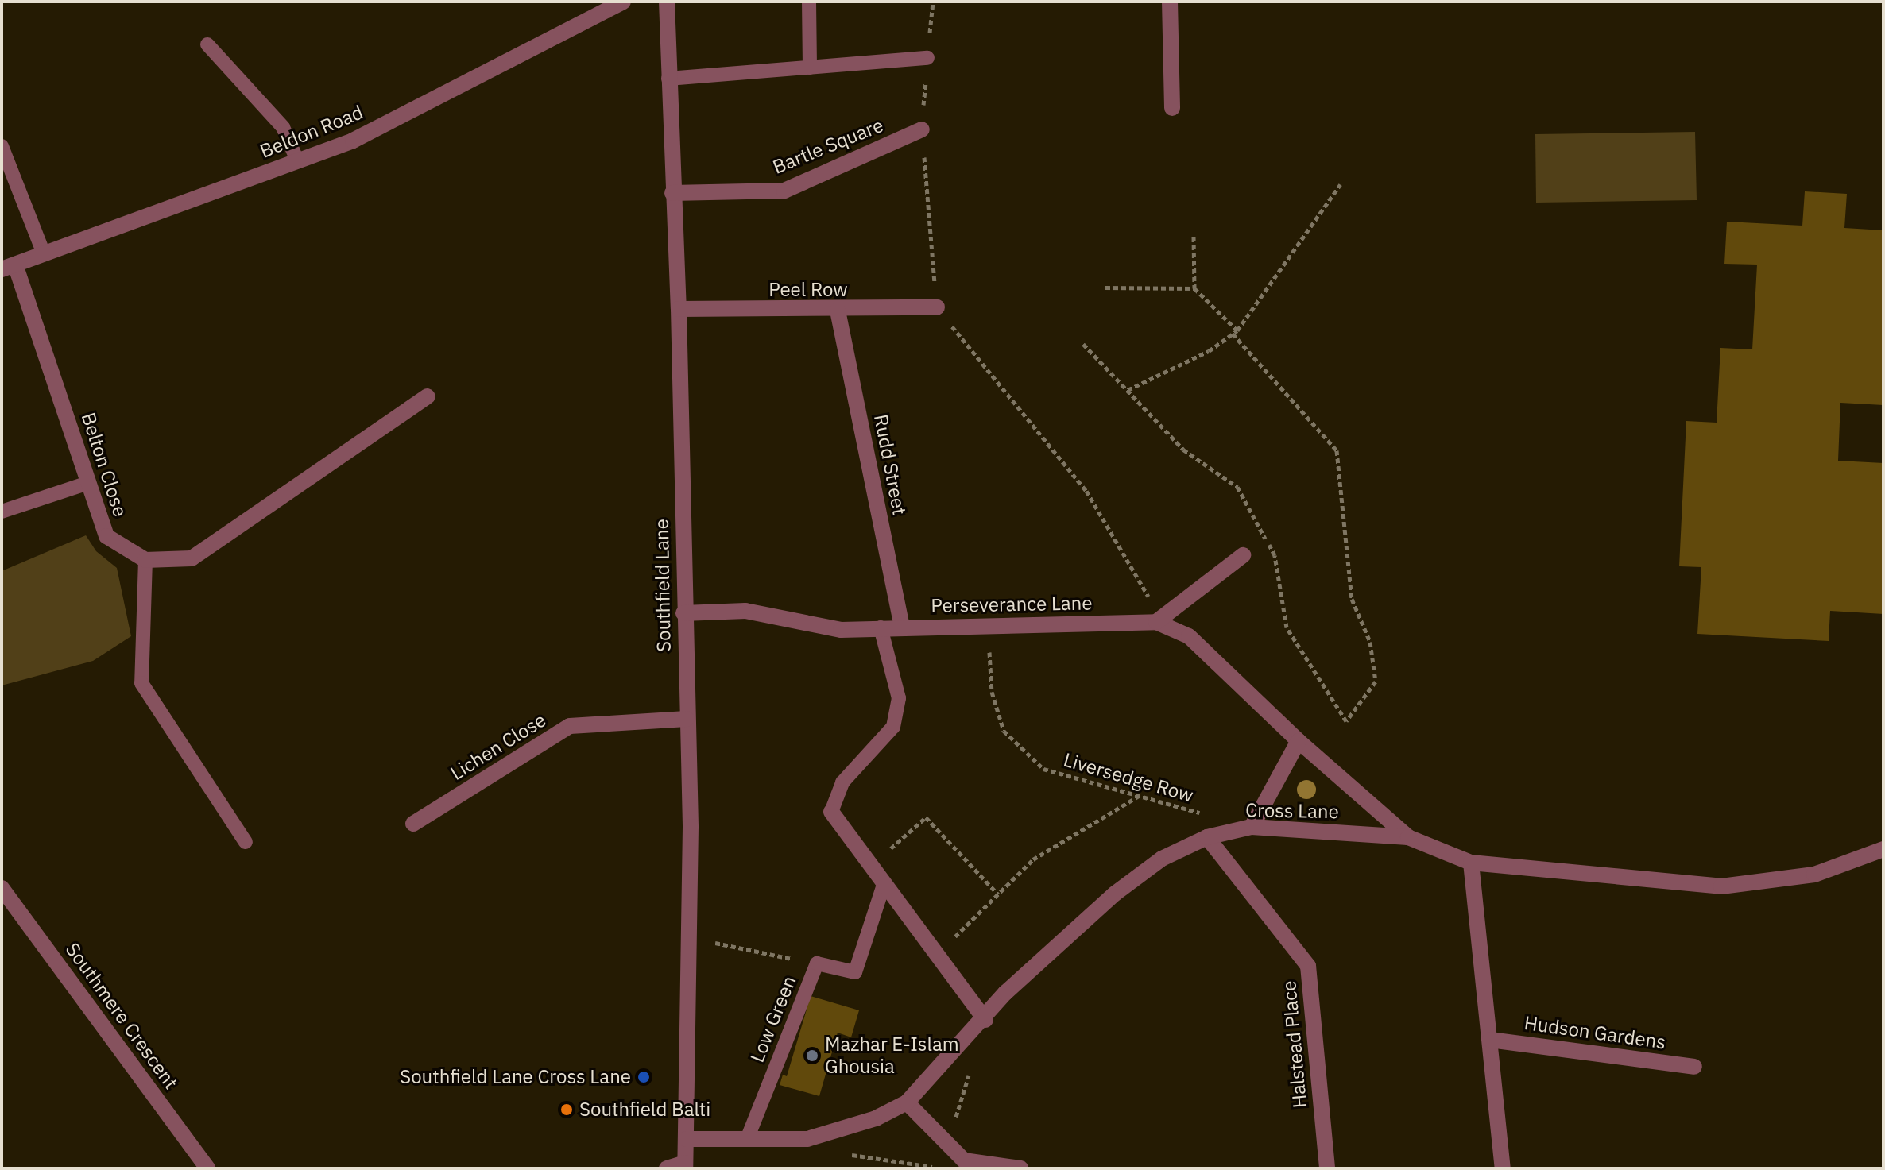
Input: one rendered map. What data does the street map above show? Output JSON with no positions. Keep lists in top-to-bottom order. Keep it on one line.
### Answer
{"streets":{"street":["Beldon Road","Bartle Square","Peel Row","Belton Close","Rudd Street","Southfield Lane","Perseverance Lane","Lichen Close","Cross Lane","Southmere Crescent","Hudson Gardens","Halstead Place"],"lane":["Low Green"],"path":["Liversedge Row"]},"crossings":[["Beldon Road","Belton Close"],["Bartle Square","Southfield Lane"],["Peel Row","Rudd Street"],["Peel Row","Southfield Lane"],["Rudd Street","Perseverance Lane"],["Southfield Lane","Perseverance Lane"],["Southfield Lane","Lichen Close"],["Southfield Lane","Cross Lane"],["Perseverance Lane","Liversedge Row"],["Perseverance Lane","Cross Lane"],["Cross Lane","Low Green"],["Cross Lane","Halstead Place"]],"places":["Mazhar E-Islam Ghousia","Southfield Lane Cross Lane","Southfield Balti"]}
